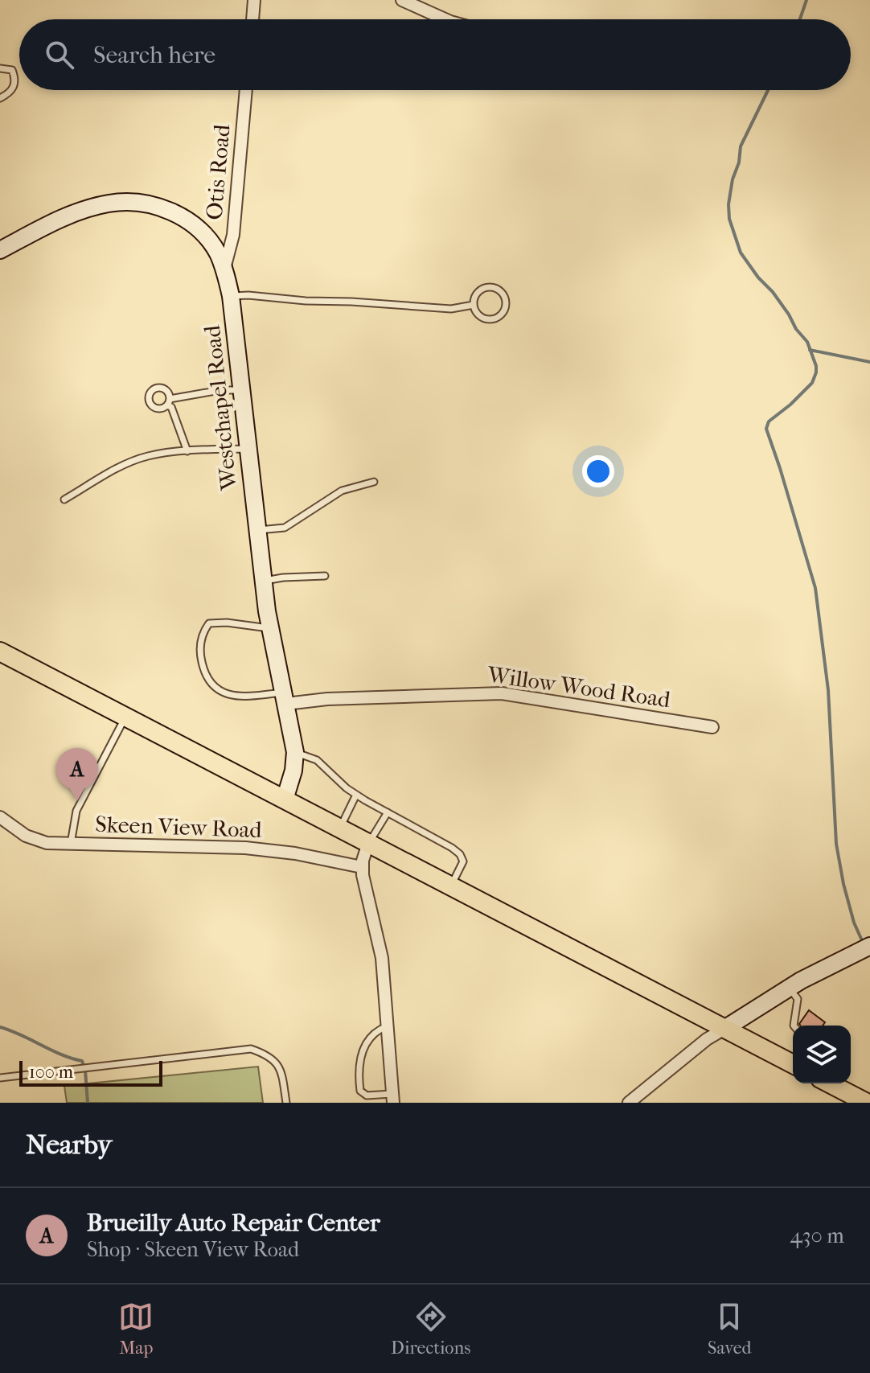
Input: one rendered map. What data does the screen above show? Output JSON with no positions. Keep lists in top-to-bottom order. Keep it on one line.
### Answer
{"streets":{"street":["Otis Road","Westchapel Road","Willow Wood Road","Skeen View Road"]},"crossings":[["Otis Road","Westchapel Road"],["Westchapel Road","Willow Wood Road"]],"scale_bar":"100 m","page":{"search":"Search here","pins":"A","scale":"100 m","heading":"Nearby","list":[{"mark":"A","name":"Brueilly Auto Repair Center","note":"Shop · Skeen View Road","value":"430 m"}],"nav":["Map","Directions","Saved"]}}
